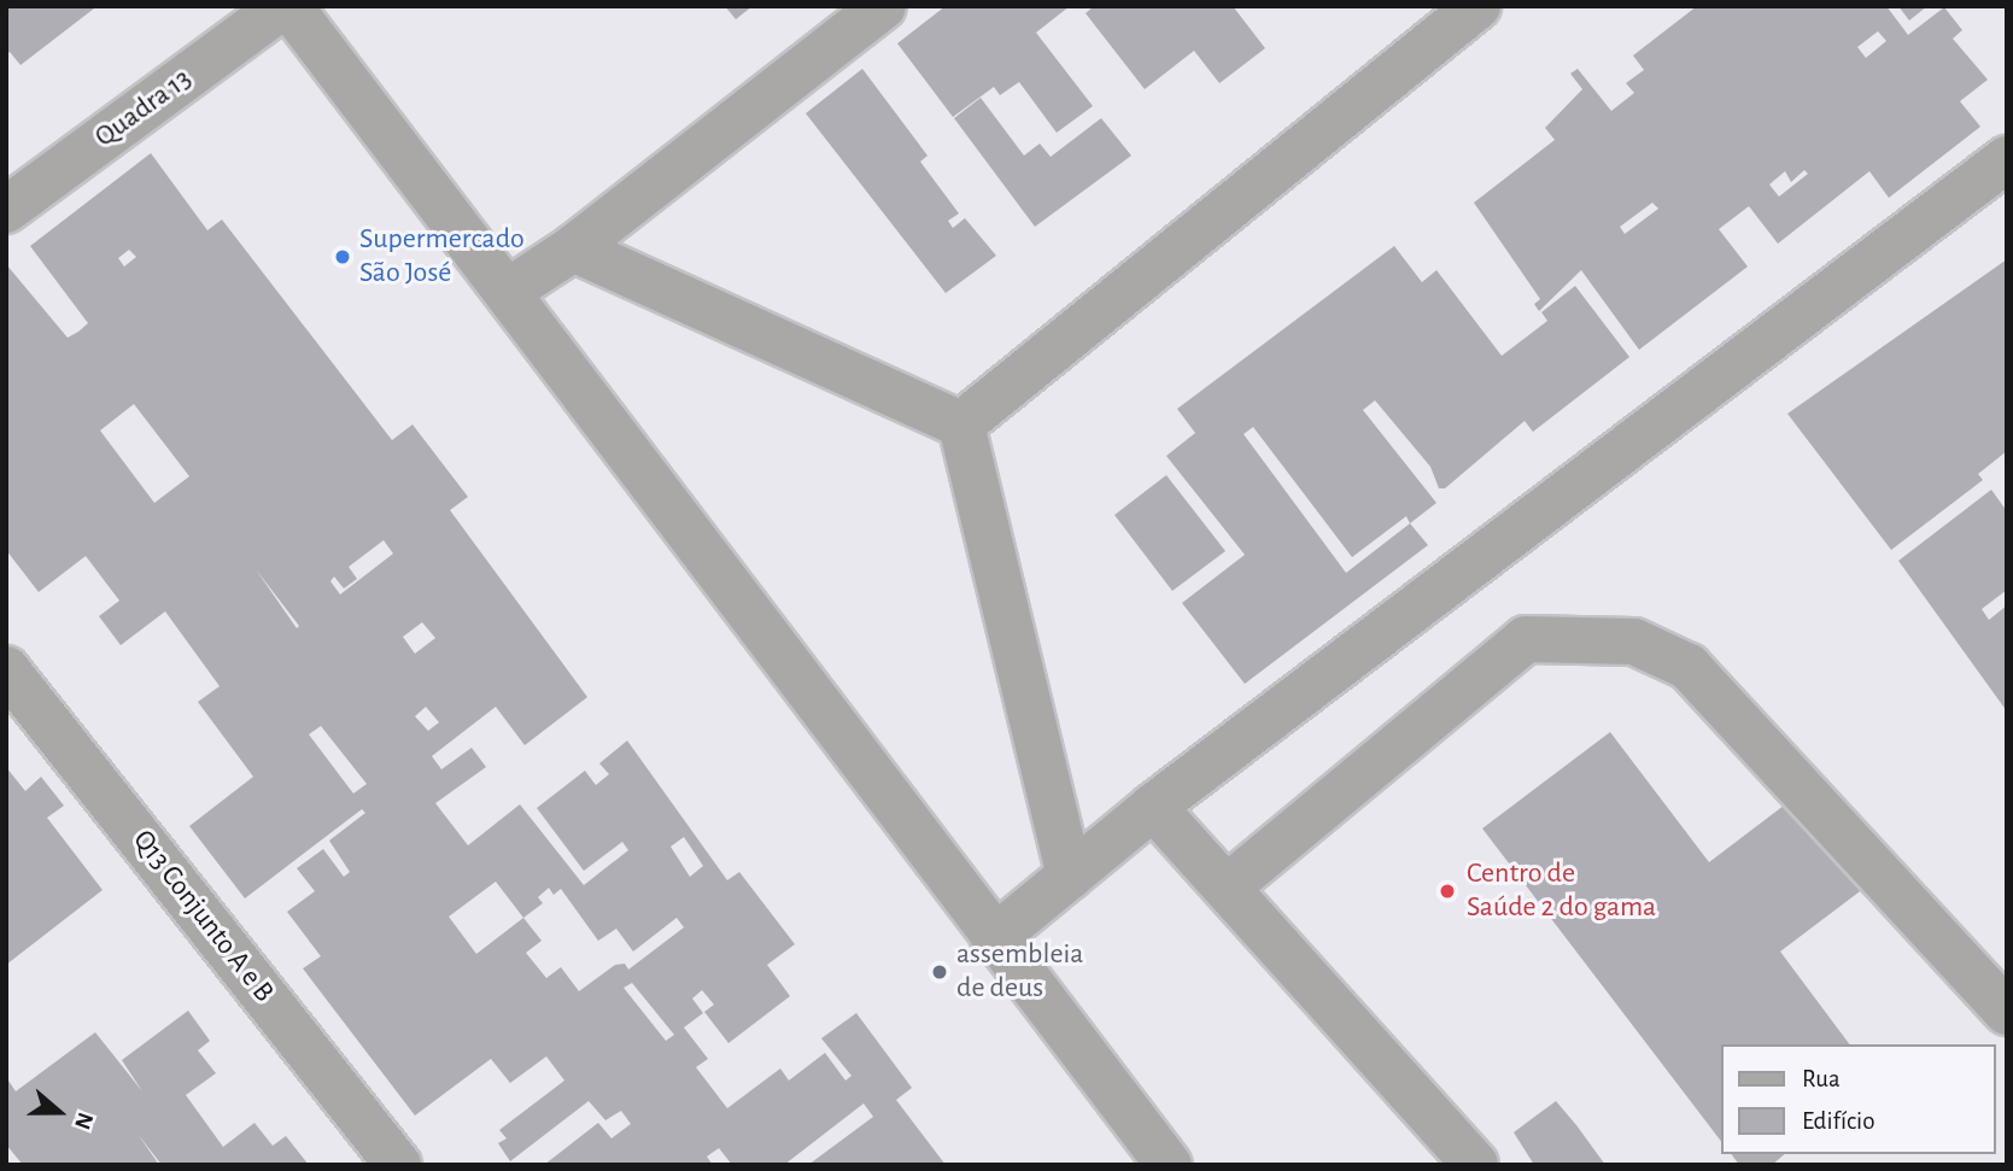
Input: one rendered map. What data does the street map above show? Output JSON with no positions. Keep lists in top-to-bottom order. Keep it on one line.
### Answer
{"streets":{"street":["Quadra 13","Q13 Conjunto A e B"]},"places":["Supermercado São José","Centro de Saúde 2 do gama","assembleia de deus"],"legend":["Rua","Edifício"],"north":"right"}
